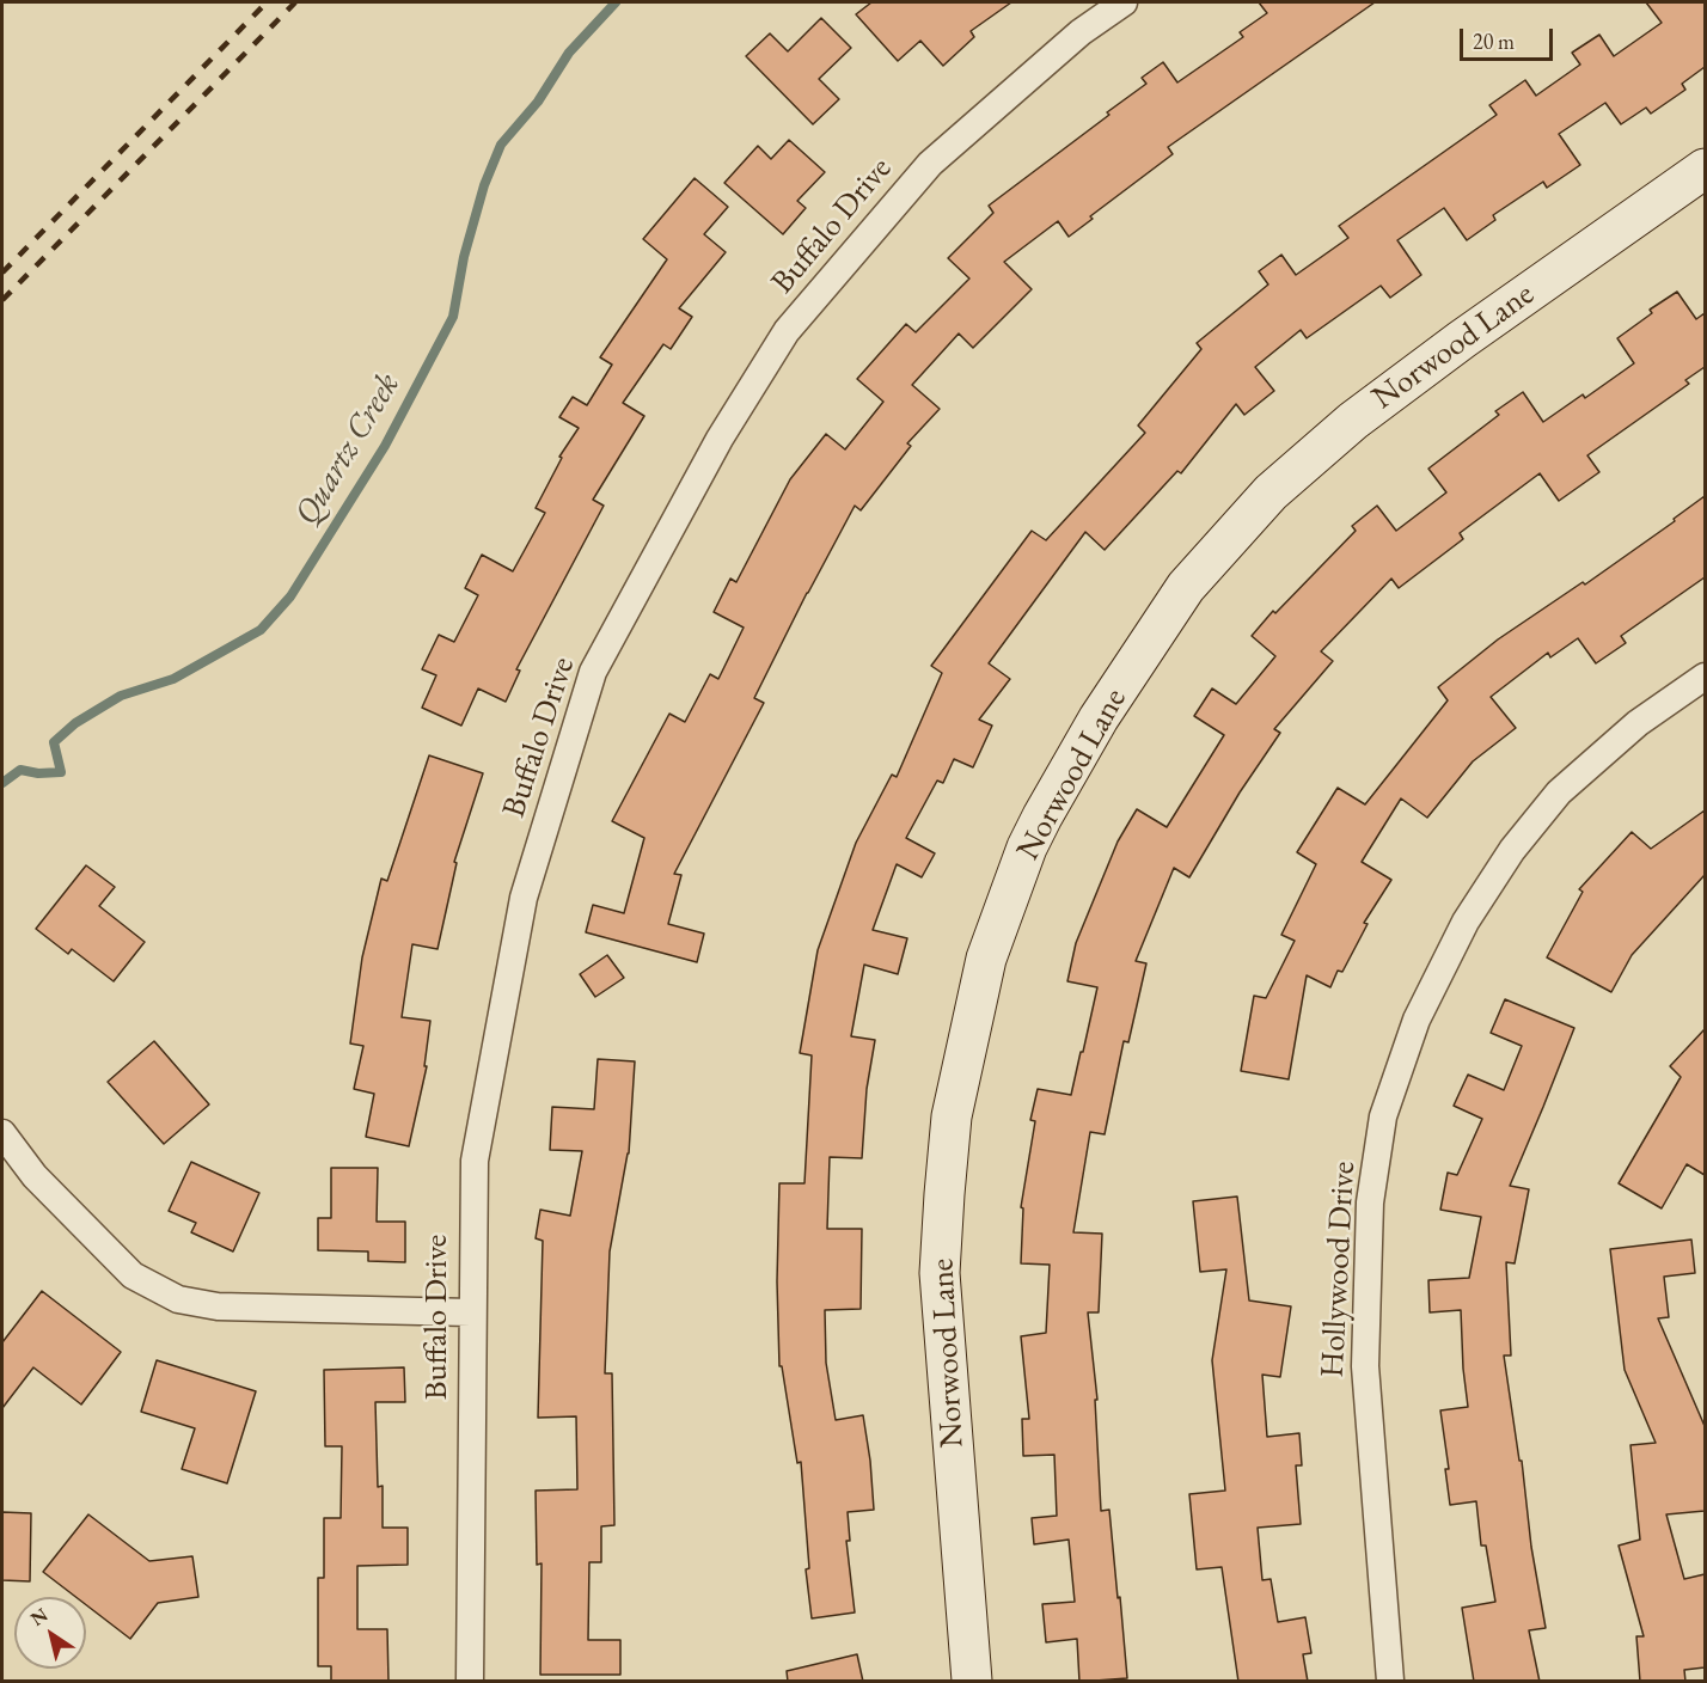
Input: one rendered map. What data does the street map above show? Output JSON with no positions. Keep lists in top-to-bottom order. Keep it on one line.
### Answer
{"streets":{"street":["Buffalo Drive","Norwood Lane","Hollywood Drive"]},"water":["Quartz Creek"],"scale_bar":"20 m","north":"top left"}
